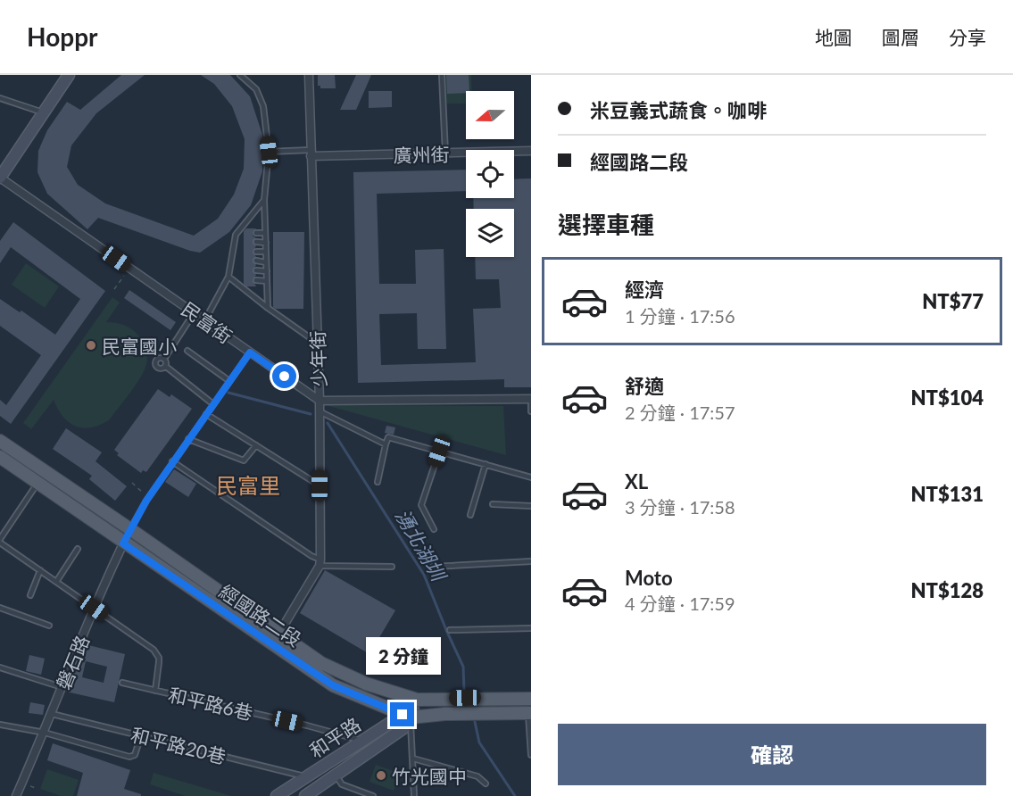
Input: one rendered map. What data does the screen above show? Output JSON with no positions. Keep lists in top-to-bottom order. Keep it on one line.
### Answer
{"streets":{"main road":["經國路二段"],"street":["廣州街","民富街","少年街","磐石路","和平路"],"lane":["和平路6巷","和平路20巷"]},"crossings":[["廣州街","少年街"],["民富街","少年街"],["經國路二段","磐石路"],["經國路二段","和平路"],["磐石路","和平路20巷"],["和平路6巷","和平路"],["和平路","和平路20巷"]],"districts":["民富里"],"water":["湧北湖圳"],"places":["民富國小","竹光國中"],"north":"left","page":{"header":"Hoppr","nav":["地圖","圖層","分享"],"banner":["米豆義式蔬食。咖啡","經國路二段"],"heading":"選擇車種","list":[{"name":"經濟","note":"1 分鐘 · 17:56","value":"NT$77"},{"name":"舒適","note":"2 分鐘 · 17:57","value":"NT$104"},{"name":"XL","note":"3 分鐘 · 17:58","value":"NT$131"},{"name":"Moto","note":"4 分鐘 · 17:59","value":"NT$128"}],"bubble":"2 分鐘","buttons":"確認"}}
